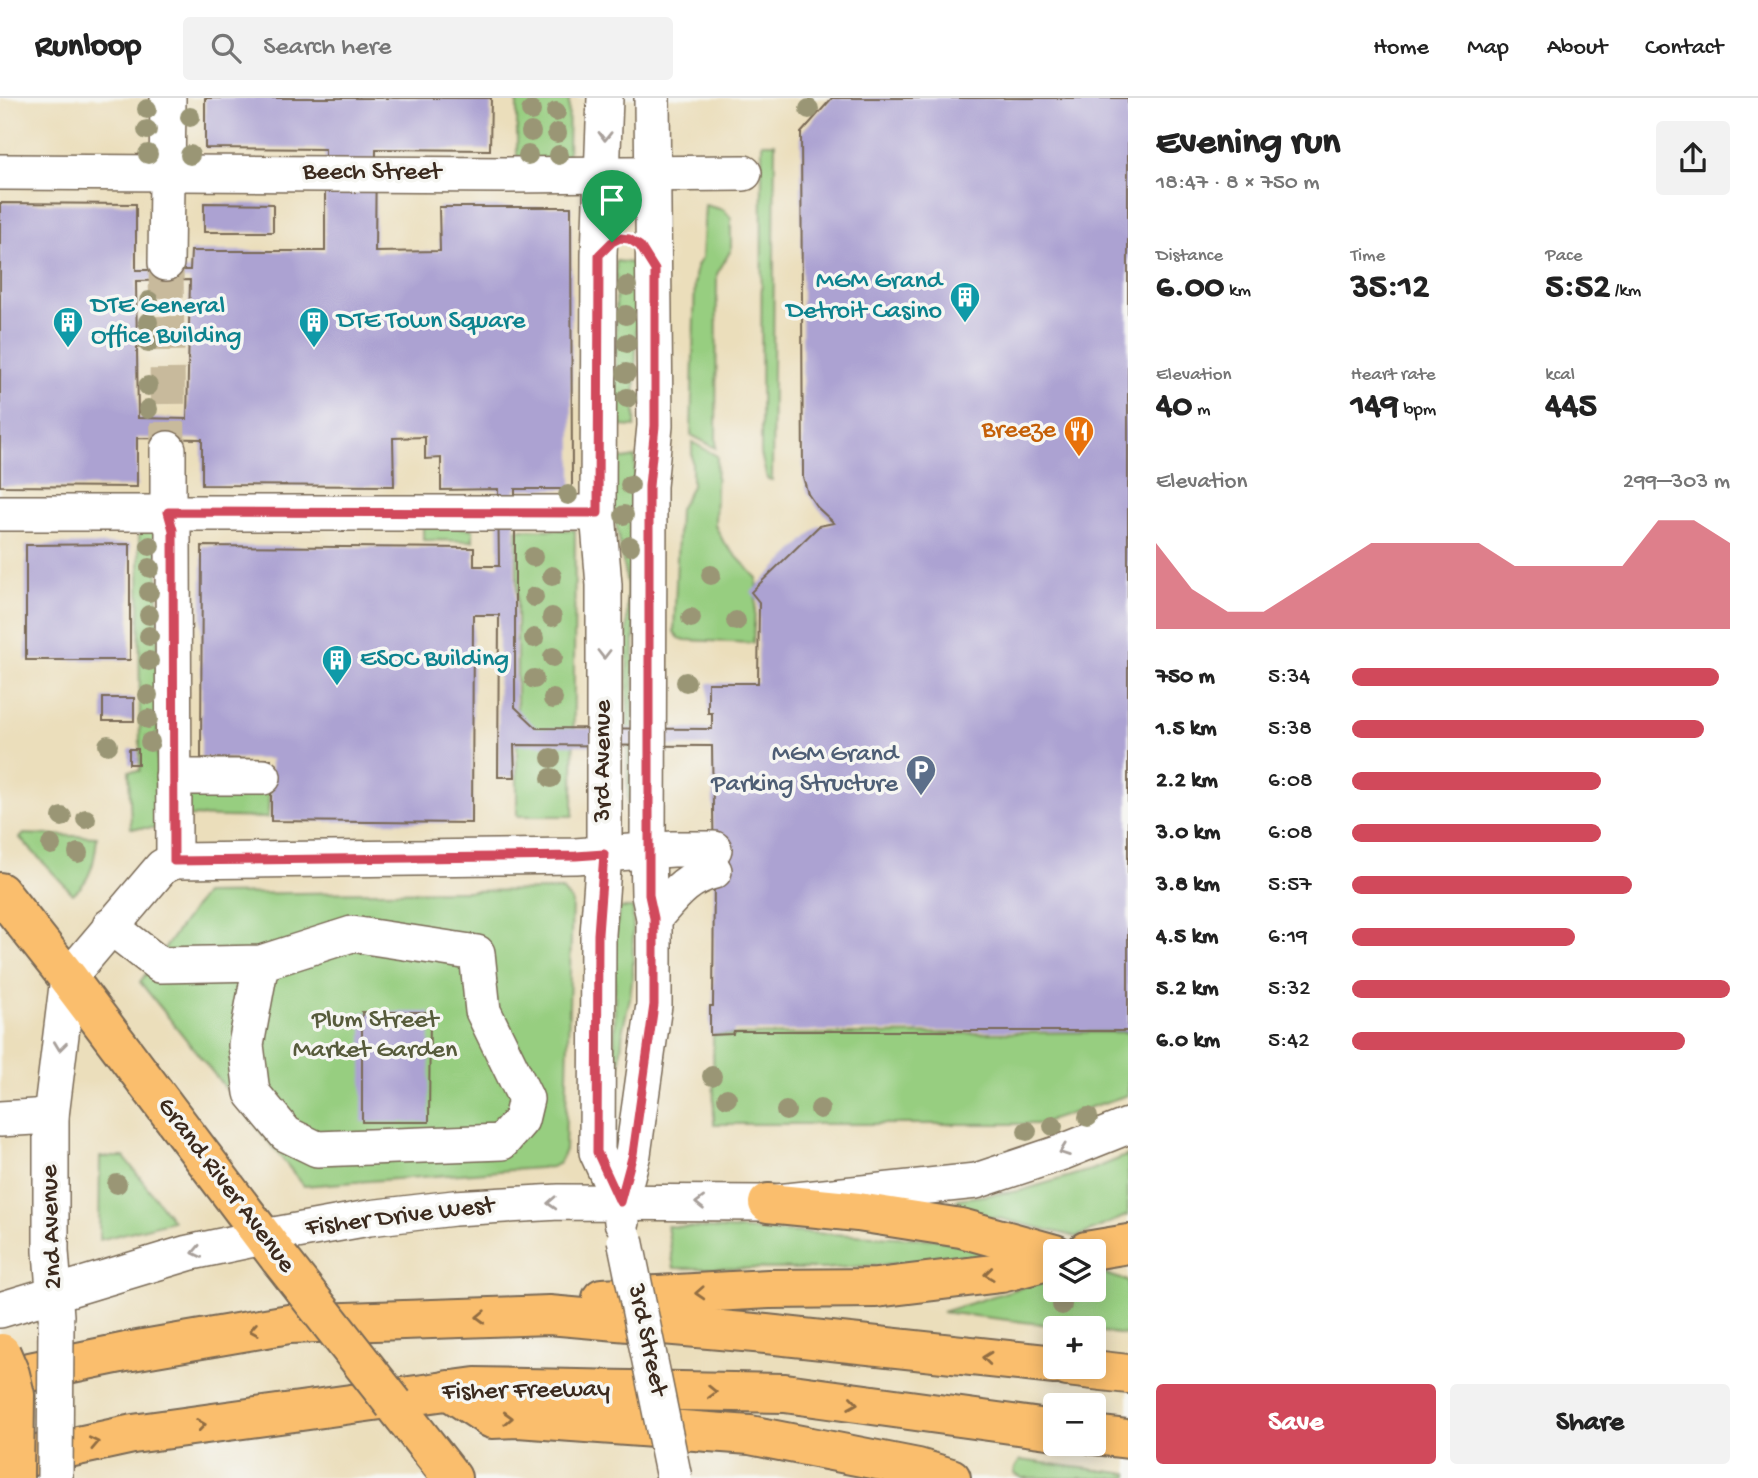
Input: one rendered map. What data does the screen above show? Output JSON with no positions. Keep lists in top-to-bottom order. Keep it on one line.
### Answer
{"streets":{"main road":["Grand River Avenue","Fisher Freeway"],"street":["Beech Street","3rd Avenue","Fisher Drive West","2nd Avenue","3rd Street"]},"crossings":[["Beech Street","3rd Avenue"],["3rd Avenue","Fisher Drive West"],["3rd Avenue","3rd Street"],["Grand River Avenue","Fisher Drive West"],["Grand River Avenue","2nd Avenue"],["Fisher Drive West","2nd Avenue"],["Fisher Drive West","3rd Street"]],"one_way":["Fisher Drive West"],"parks":["Plum Street Market Garden"],"places":{"building":["MGM Grand Detroit Casino","DTE General Office Building","DTE Town Square","ESOC Building"],"restaurant":["Breeze"],"parking":["MGM Grand Parking Structure"]},"page":{"header":"Runloop","search":"Search here","nav":["Home","Map","About","Contact"],"heading":["Evening run","18:47 · 8 × 750 m"],"stats":[["Distance","6.00 km"],["Time","35:12"],["Pace","5:52 /km"],["Elevation","40 m"],["Heart rate","149 bpm"],["kcal","445"]],"chart":["Elevation","299–303 m"],"list":[{"name":"750 m","note":"5:34"},{"name":"1.5 km","note":"5:38"},{"name":"2.2 km","note":"6:08"},{"name":"3.0 km","note":"6:08"},{"name":"3.8 km","note":"5:57"},{"name":"4.5 km","note":"6:19"},{"name":"5.2 km","note":"5:32"},{"name":"6.0 km","note":"5:42"}],"map_buttons":["+","−"],"buttons":["Save","Share"]}}
